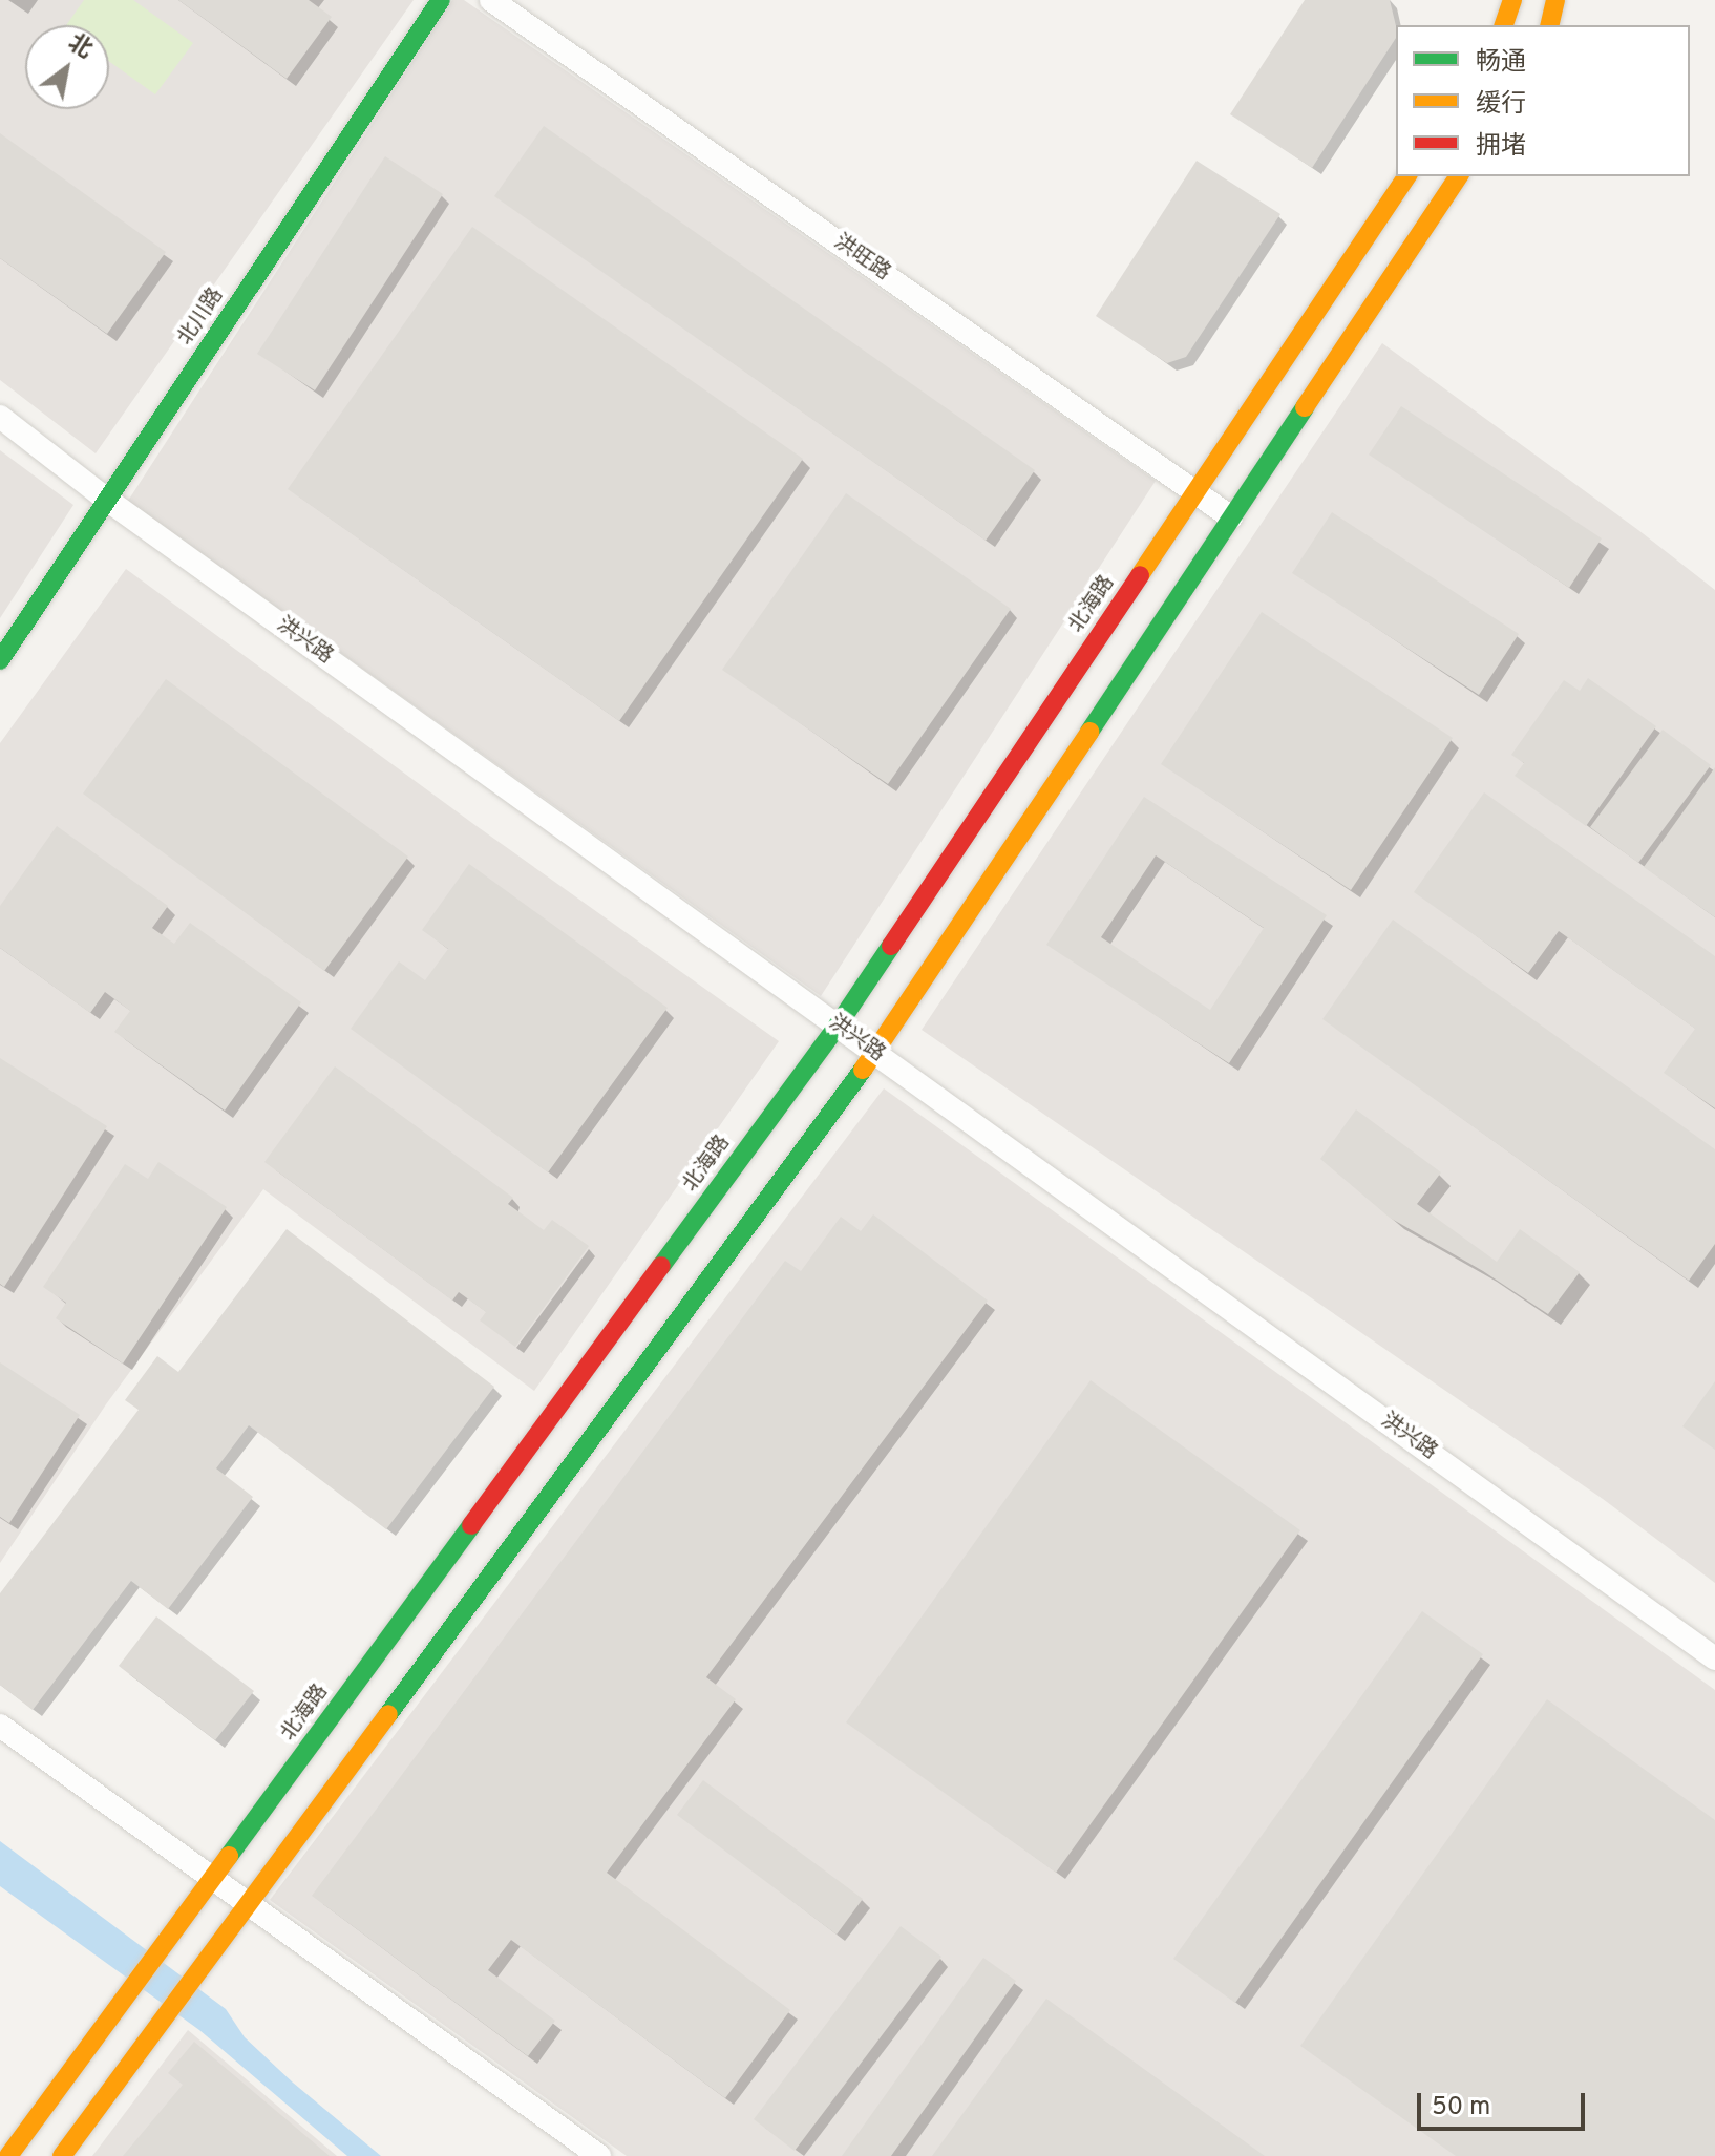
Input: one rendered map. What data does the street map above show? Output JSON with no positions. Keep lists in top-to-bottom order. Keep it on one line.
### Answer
{"streets":{"street":["洪旺路","北川路","北海路","洪兴路"]},"crossings":[["洪旺路","北海路"],["北川路","洪兴路"],["北海路","洪兴路"]],"legend":["畅通","缓行","拥堵"],"scale_bar":"50 m","north":"top right"}
